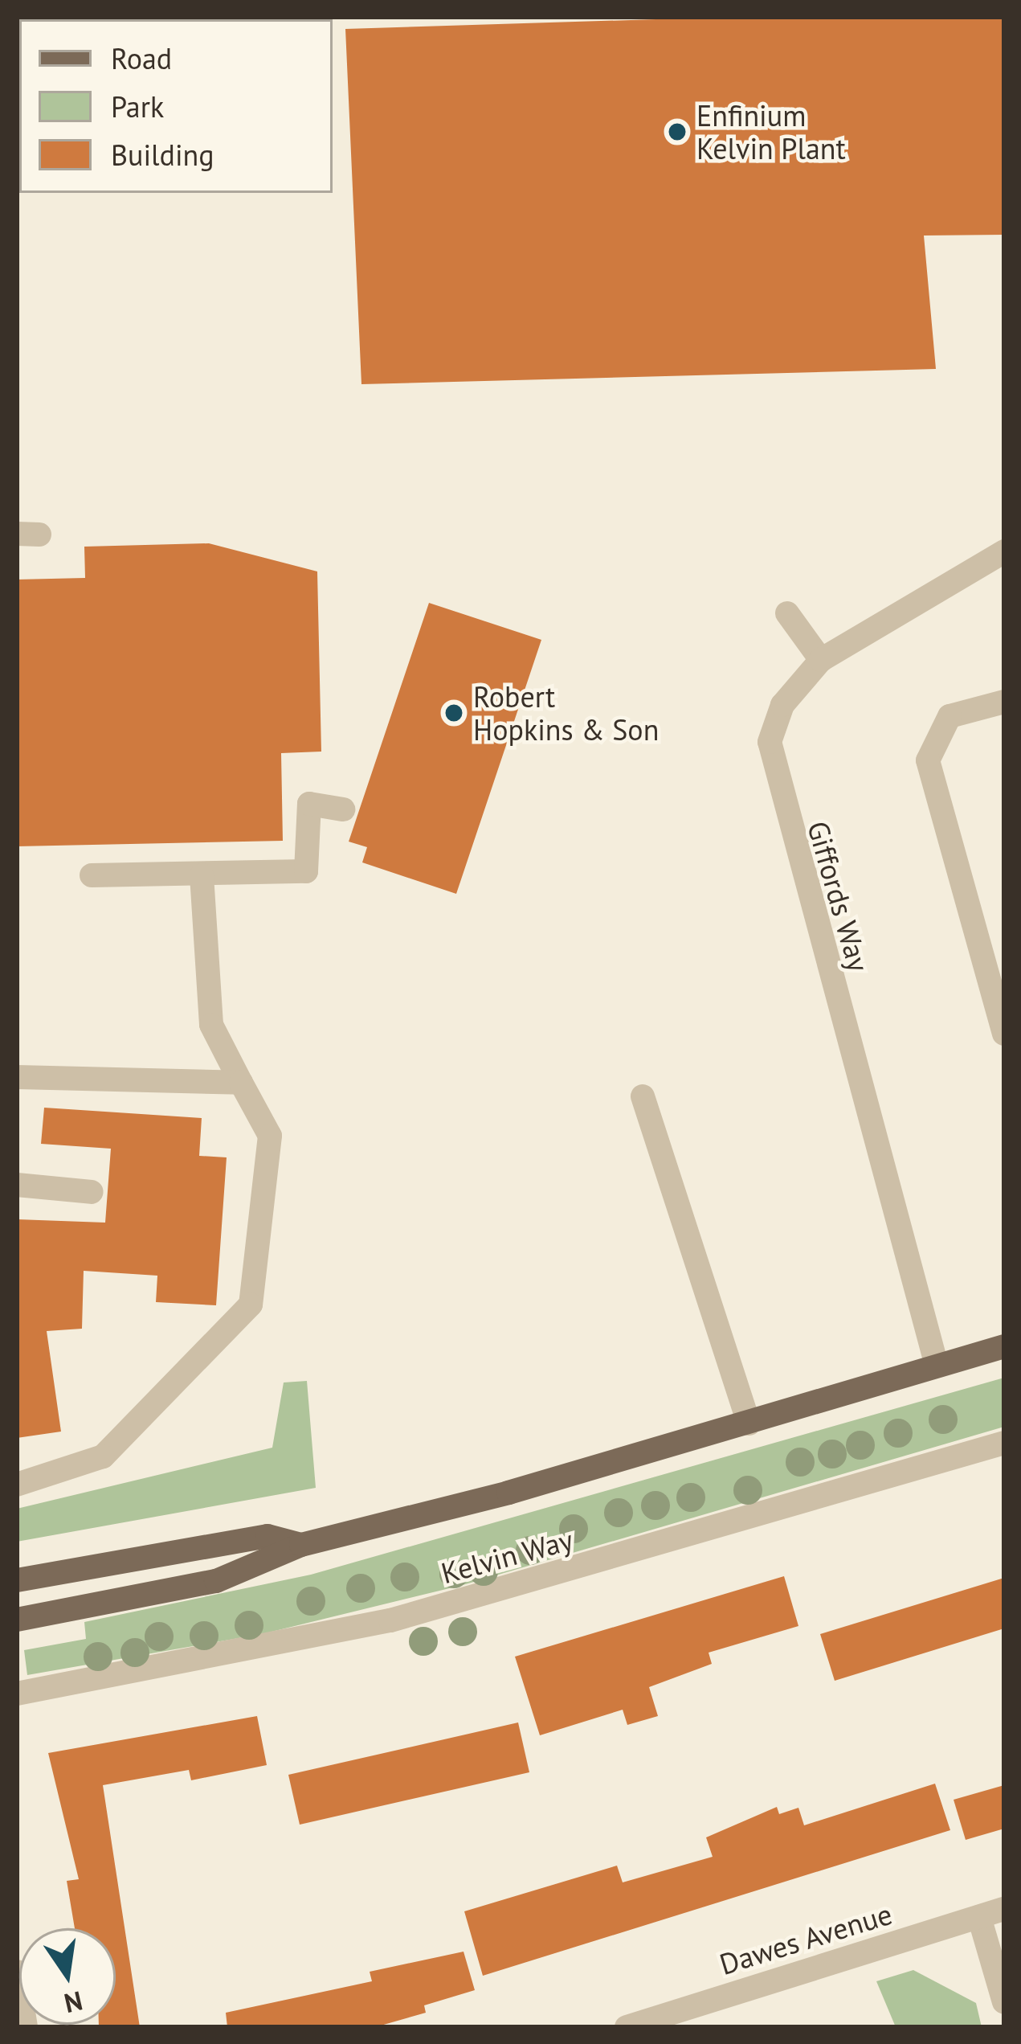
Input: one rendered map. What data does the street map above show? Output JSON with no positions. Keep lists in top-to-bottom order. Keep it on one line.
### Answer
{"streets":{"main road":["Kelvin Way"],"street":["Giffords Way","Dawes Avenue"]},"crossings":[["Giffords Way","Kelvin Way"]],"places":["Enfinium Kelvin Plant","Robert Hopkins & Son"],"legend":["Road","Park","Building"],"north":"bottom"}
